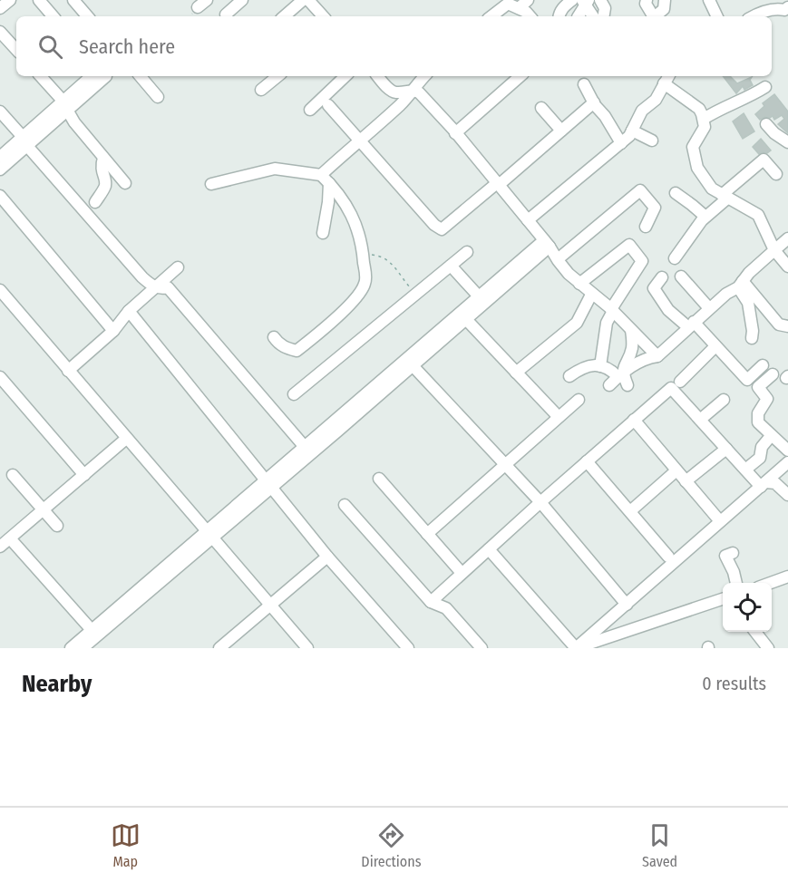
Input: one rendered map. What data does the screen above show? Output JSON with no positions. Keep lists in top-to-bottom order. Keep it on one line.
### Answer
{"page":{"search":"Search here","heading":["Nearby","0 results"],"nav":["Map","Directions","Saved"]}}
